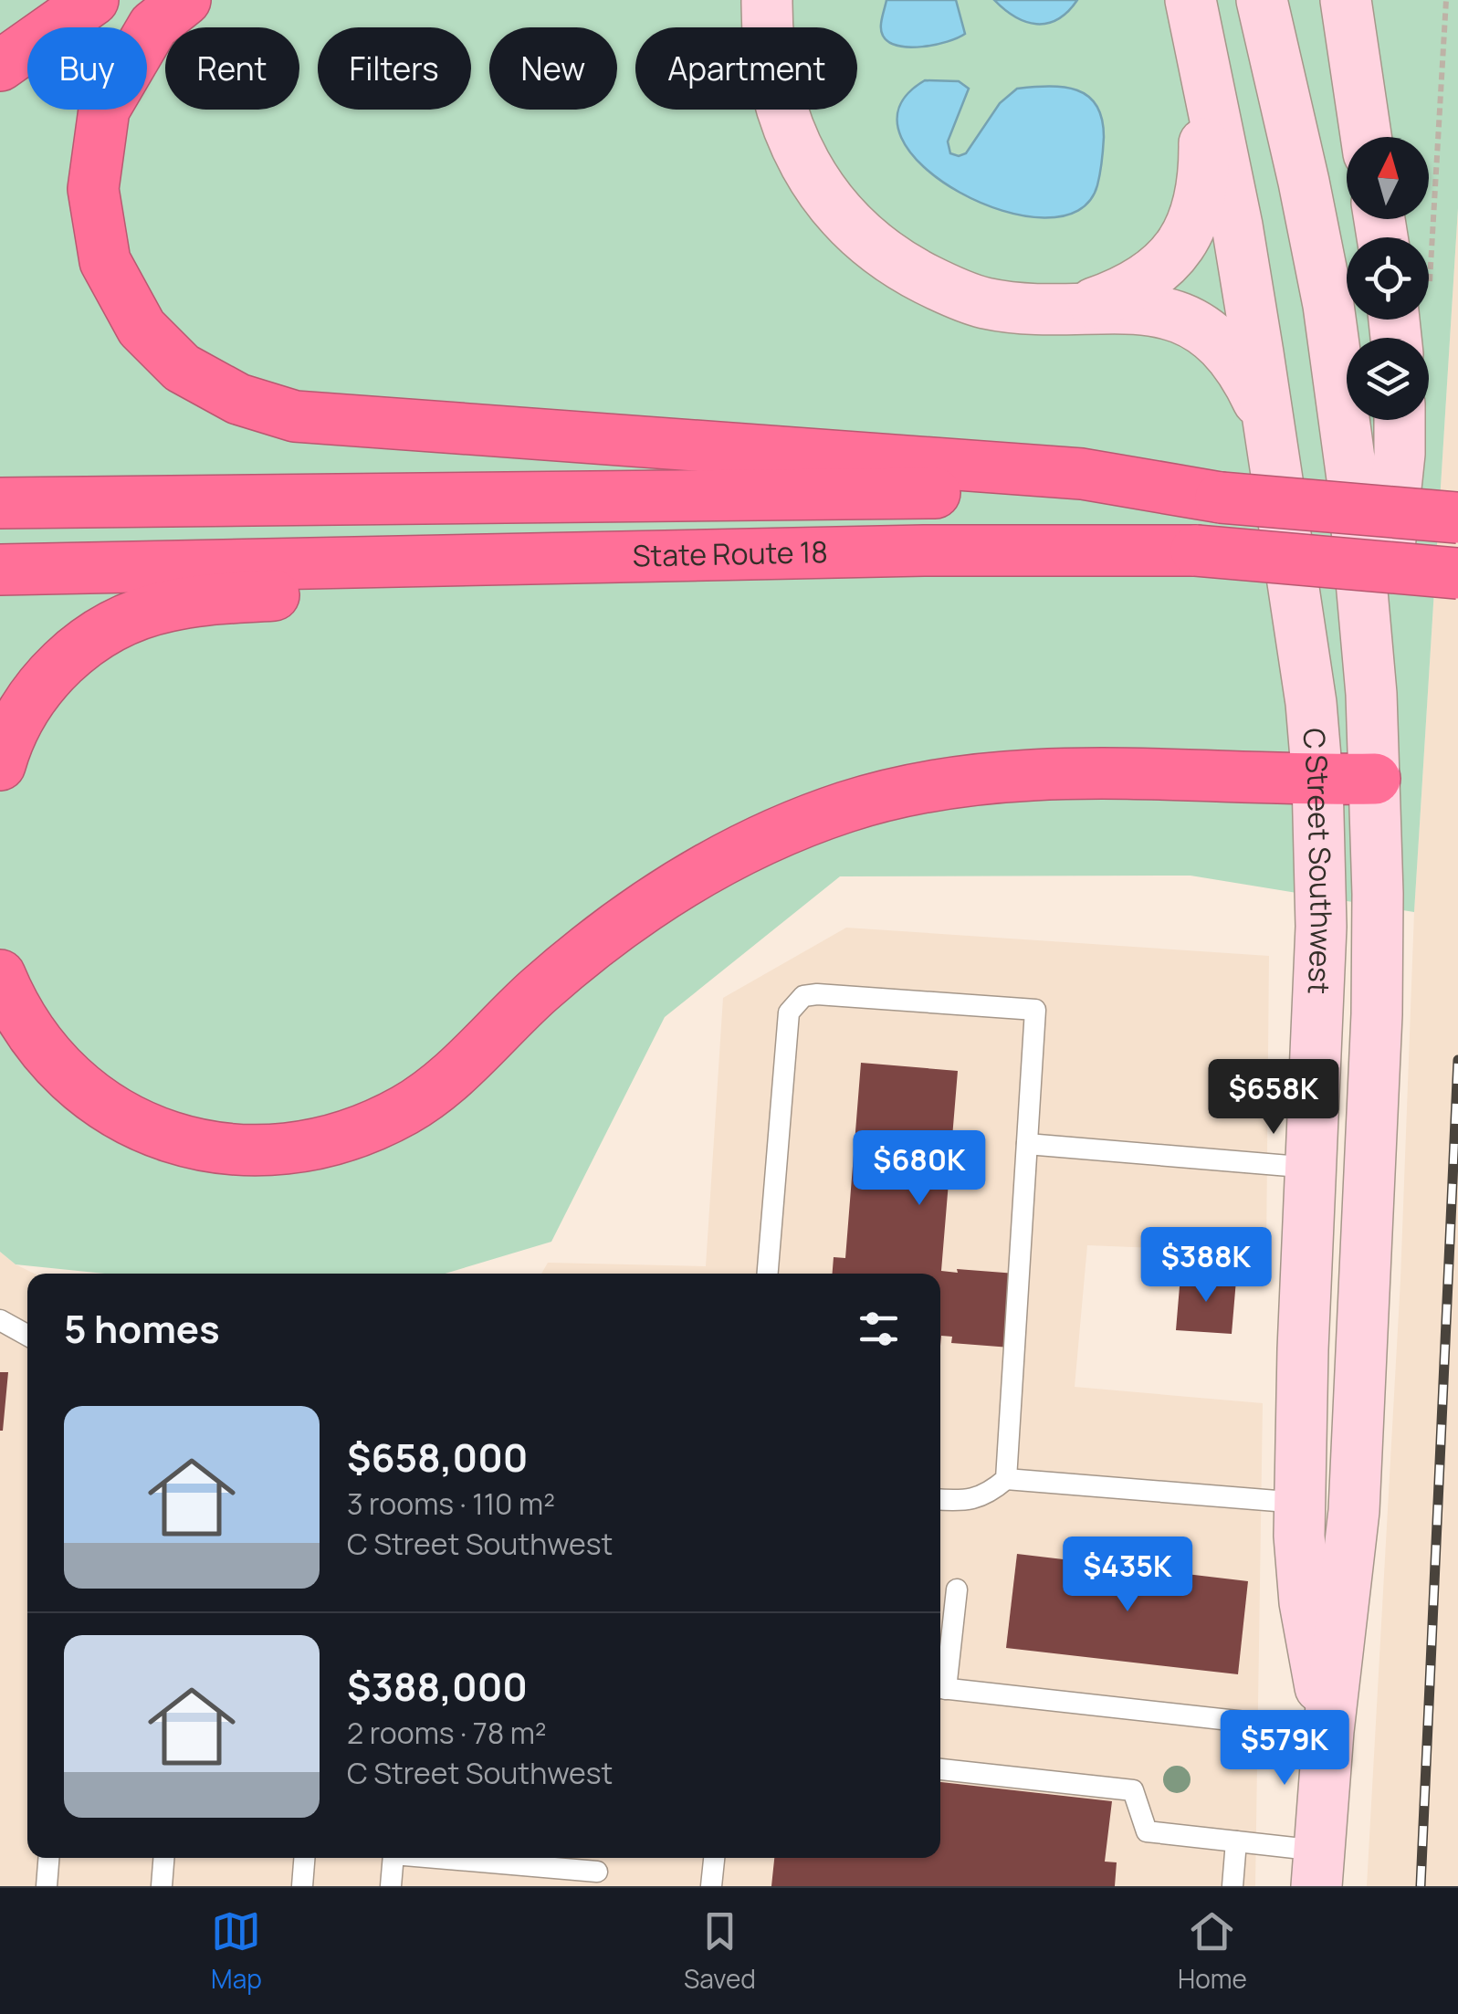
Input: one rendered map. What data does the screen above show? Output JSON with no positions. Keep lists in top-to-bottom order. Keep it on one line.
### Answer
{"streets":{"highway":["State Route 18"],"main road":["C Street Southwest"]},"north":"top","page":{"chip":["Buy","Rent","Filters","New","Apartment"],"price":["$658K","$680K","$388K","$435K","$579K"],"heading":"5 homes","list":[{"name":"$658,000","note":"3 rooms · 110 m² · C Street Southwest"},{"name":"$388,000","note":"2 rooms · 78 m² · C Street Southwest"}],"tabs":["Map","Saved","Home"]}}
